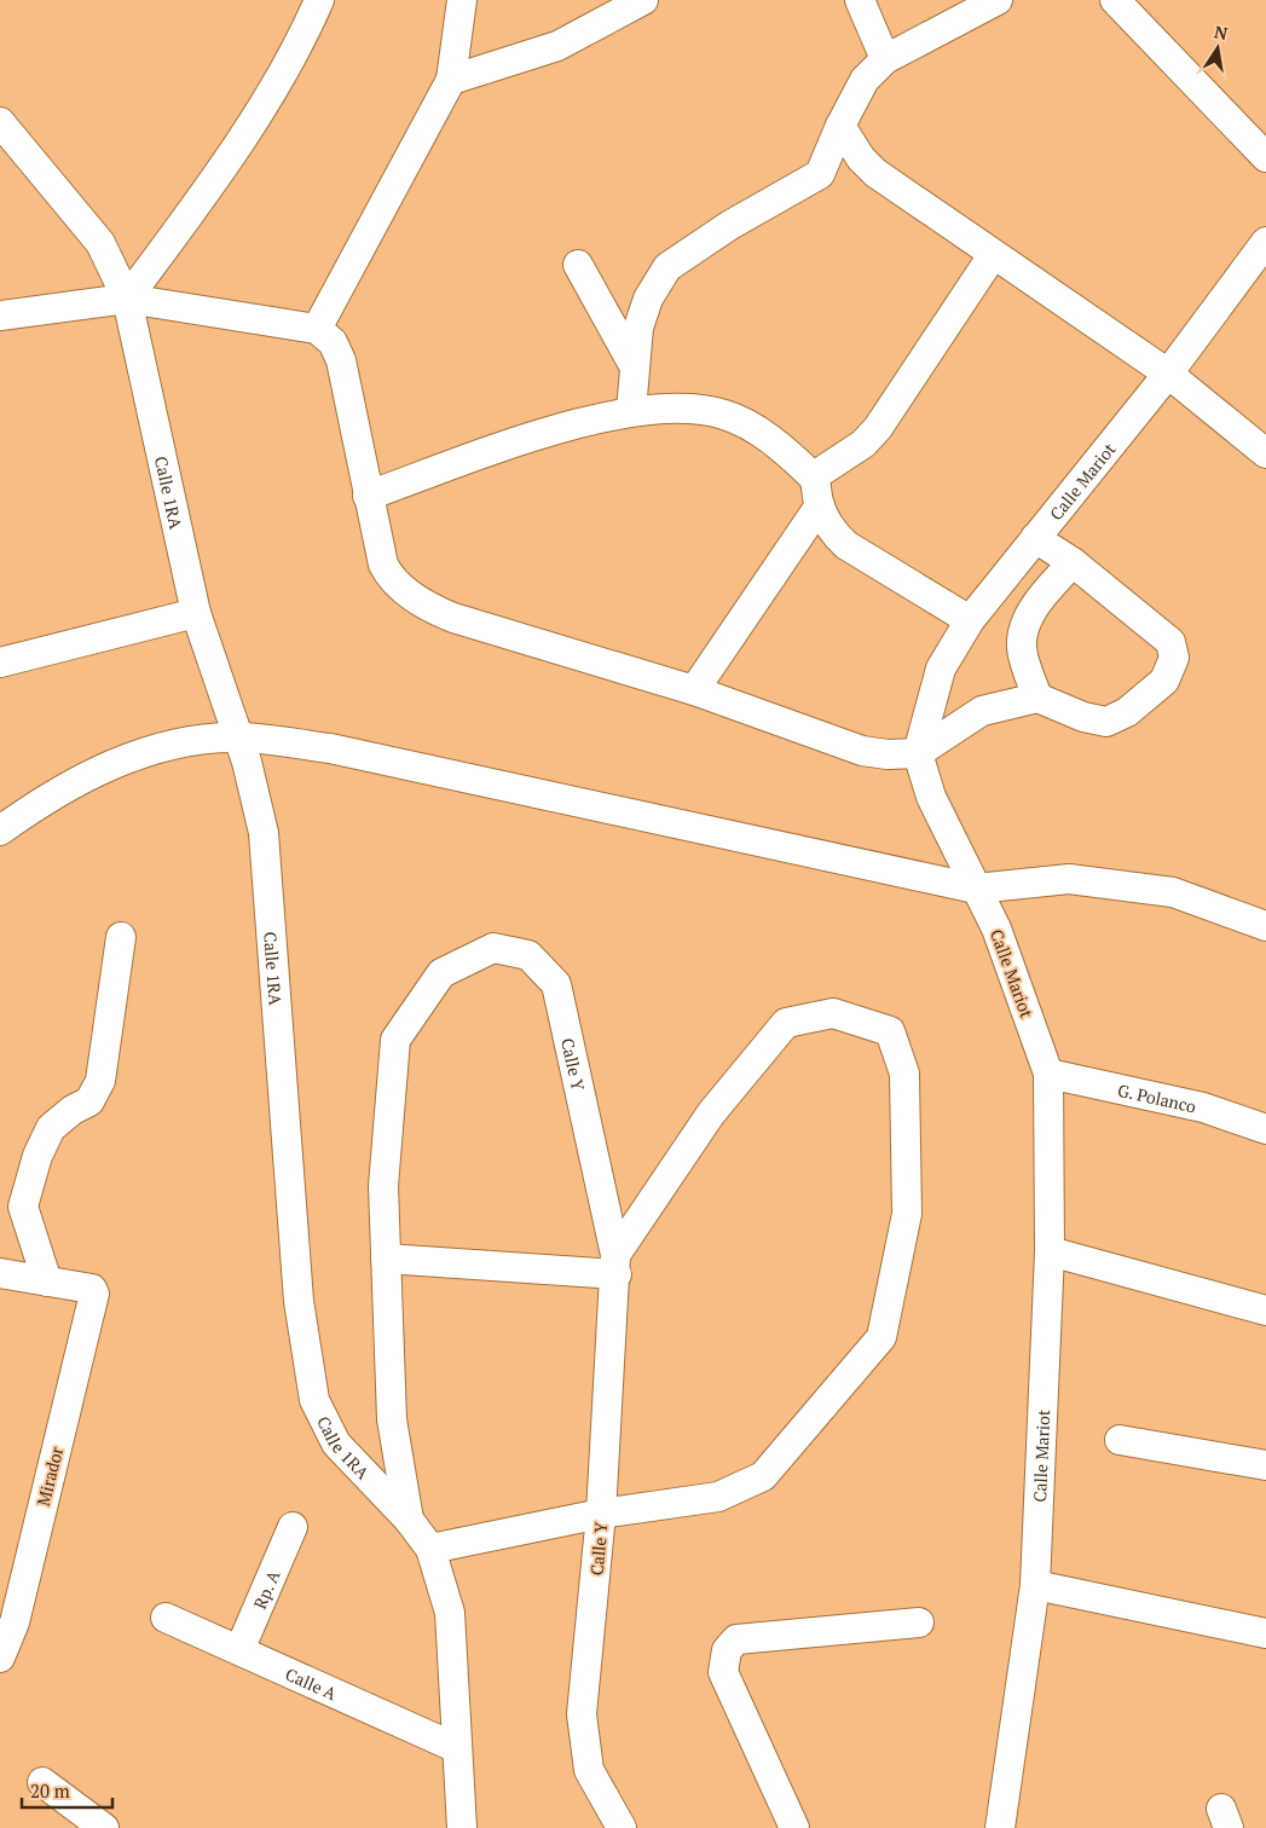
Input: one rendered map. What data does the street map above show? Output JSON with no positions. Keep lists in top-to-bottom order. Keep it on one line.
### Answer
{"streets":{"street":["Calle Mariot","Calle 1RA","Calle Y","G. Polanco","Mirador","Rp. A","Calle A"]},"crossings":[["Calle Mariot","G. Polanco"],["Calle 1RA","Calle Y"],["Calle 1RA","Calle A"],["Rp. A","Calle A"]],"scale_bar":"20 m","north":"top"}
